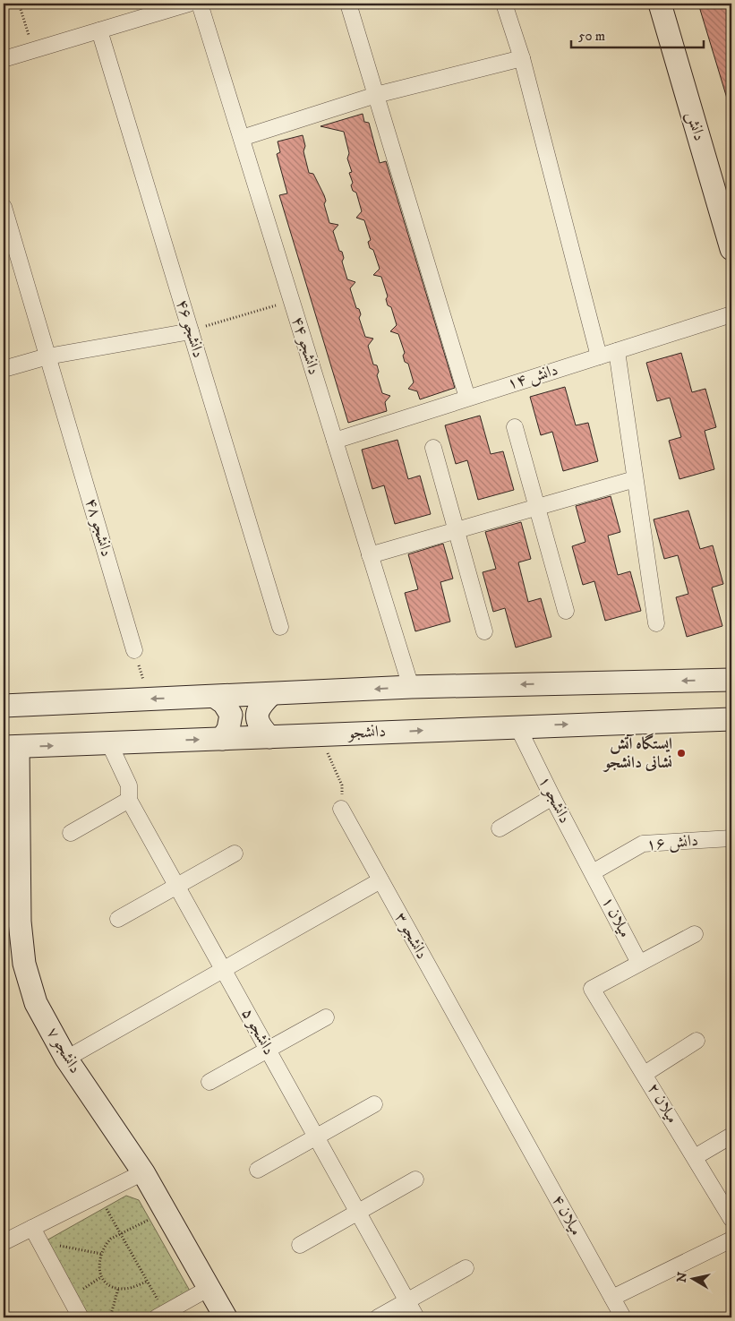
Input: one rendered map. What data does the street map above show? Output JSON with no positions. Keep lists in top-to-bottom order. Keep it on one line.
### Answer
{"streets":{"main road":["دانش","دانشجو","دانشجو ۷"],"street":["دانشجو ۴۶","دانشجو ۴۴","دانش ۱۴","دانشجو ۴۸","دانشجو ۱","دانش ۱۶","میلان ۱","دانشجو ۳","دانشجو ۵","میلان ۲","میلان ۴"]},"crossings":[["دانشجو ۴۴","دانش ۱۴"],["دانشجو","دانشجو ۱"],["دانشجو","دانشجو ۵"],["دانشجو","دانشجو ۷"],["دانشجو ۱","دانش ۱۶"],["دانشجو ۱","میلان ۱"],["دانش ۱۶","میلان ۱"],["میلان ۱","میلان ۲"],["دانشجو ۳","میلان ۴"]],"places":["ایستگاه آتش نشانی دانشجو"],"scale_bar":"50 m","north":"left"}
